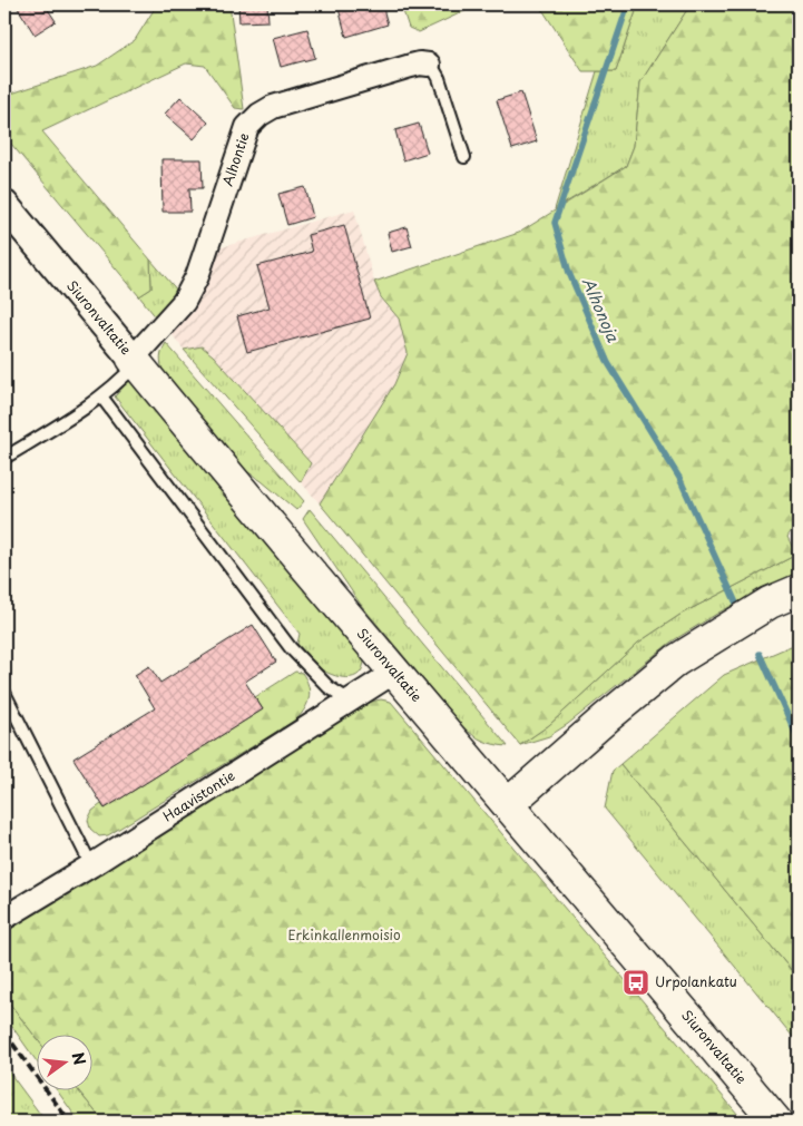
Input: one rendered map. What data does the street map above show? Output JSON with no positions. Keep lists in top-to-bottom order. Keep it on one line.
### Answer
{"streets":{"main road":["Siuronvaltatie"],"street":["Alhontie","Haavistontie"]},"crossings":[["Alhontie","Siuronvaltatie"],["Siuronvaltatie","Haavistontie"]],"water":["Alhonoja"],"parks":["Erkinkallenmoisio"],"places":{"bus stop":["Urpolankatu"]},"north":"right"}
